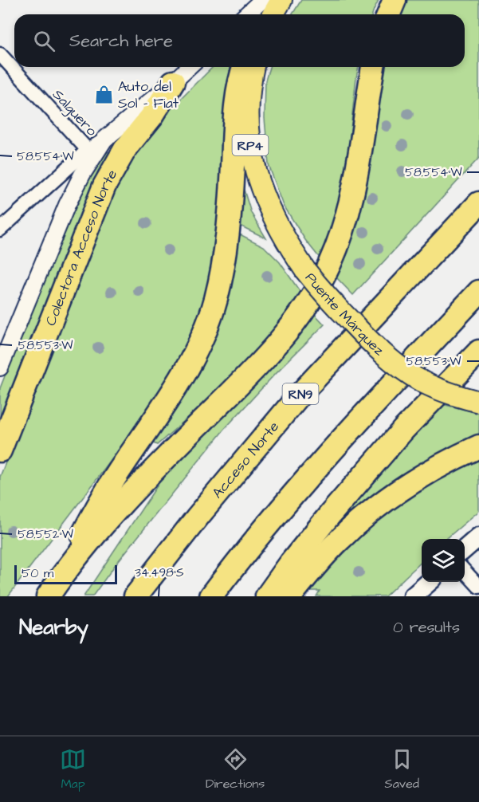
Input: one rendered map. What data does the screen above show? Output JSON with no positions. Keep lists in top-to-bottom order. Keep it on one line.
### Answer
{"streets":{"highway":["Colectora Acceso Norte","RN9","Acceso Norte"],"main road":["RP4","Puente Márquez"],"street":["Salguero"]},"places":{"shop":["Auto del Sol - Fiat"]},"scale_bar":"50 m","page":{"search":"Search here","scale":"50 m","heading":["Nearby","0 results"],"nav":["Map","Directions","Saved"]},"coordinates":["58.554°W","58.553°W","58.552°W","34.498°S"]}
